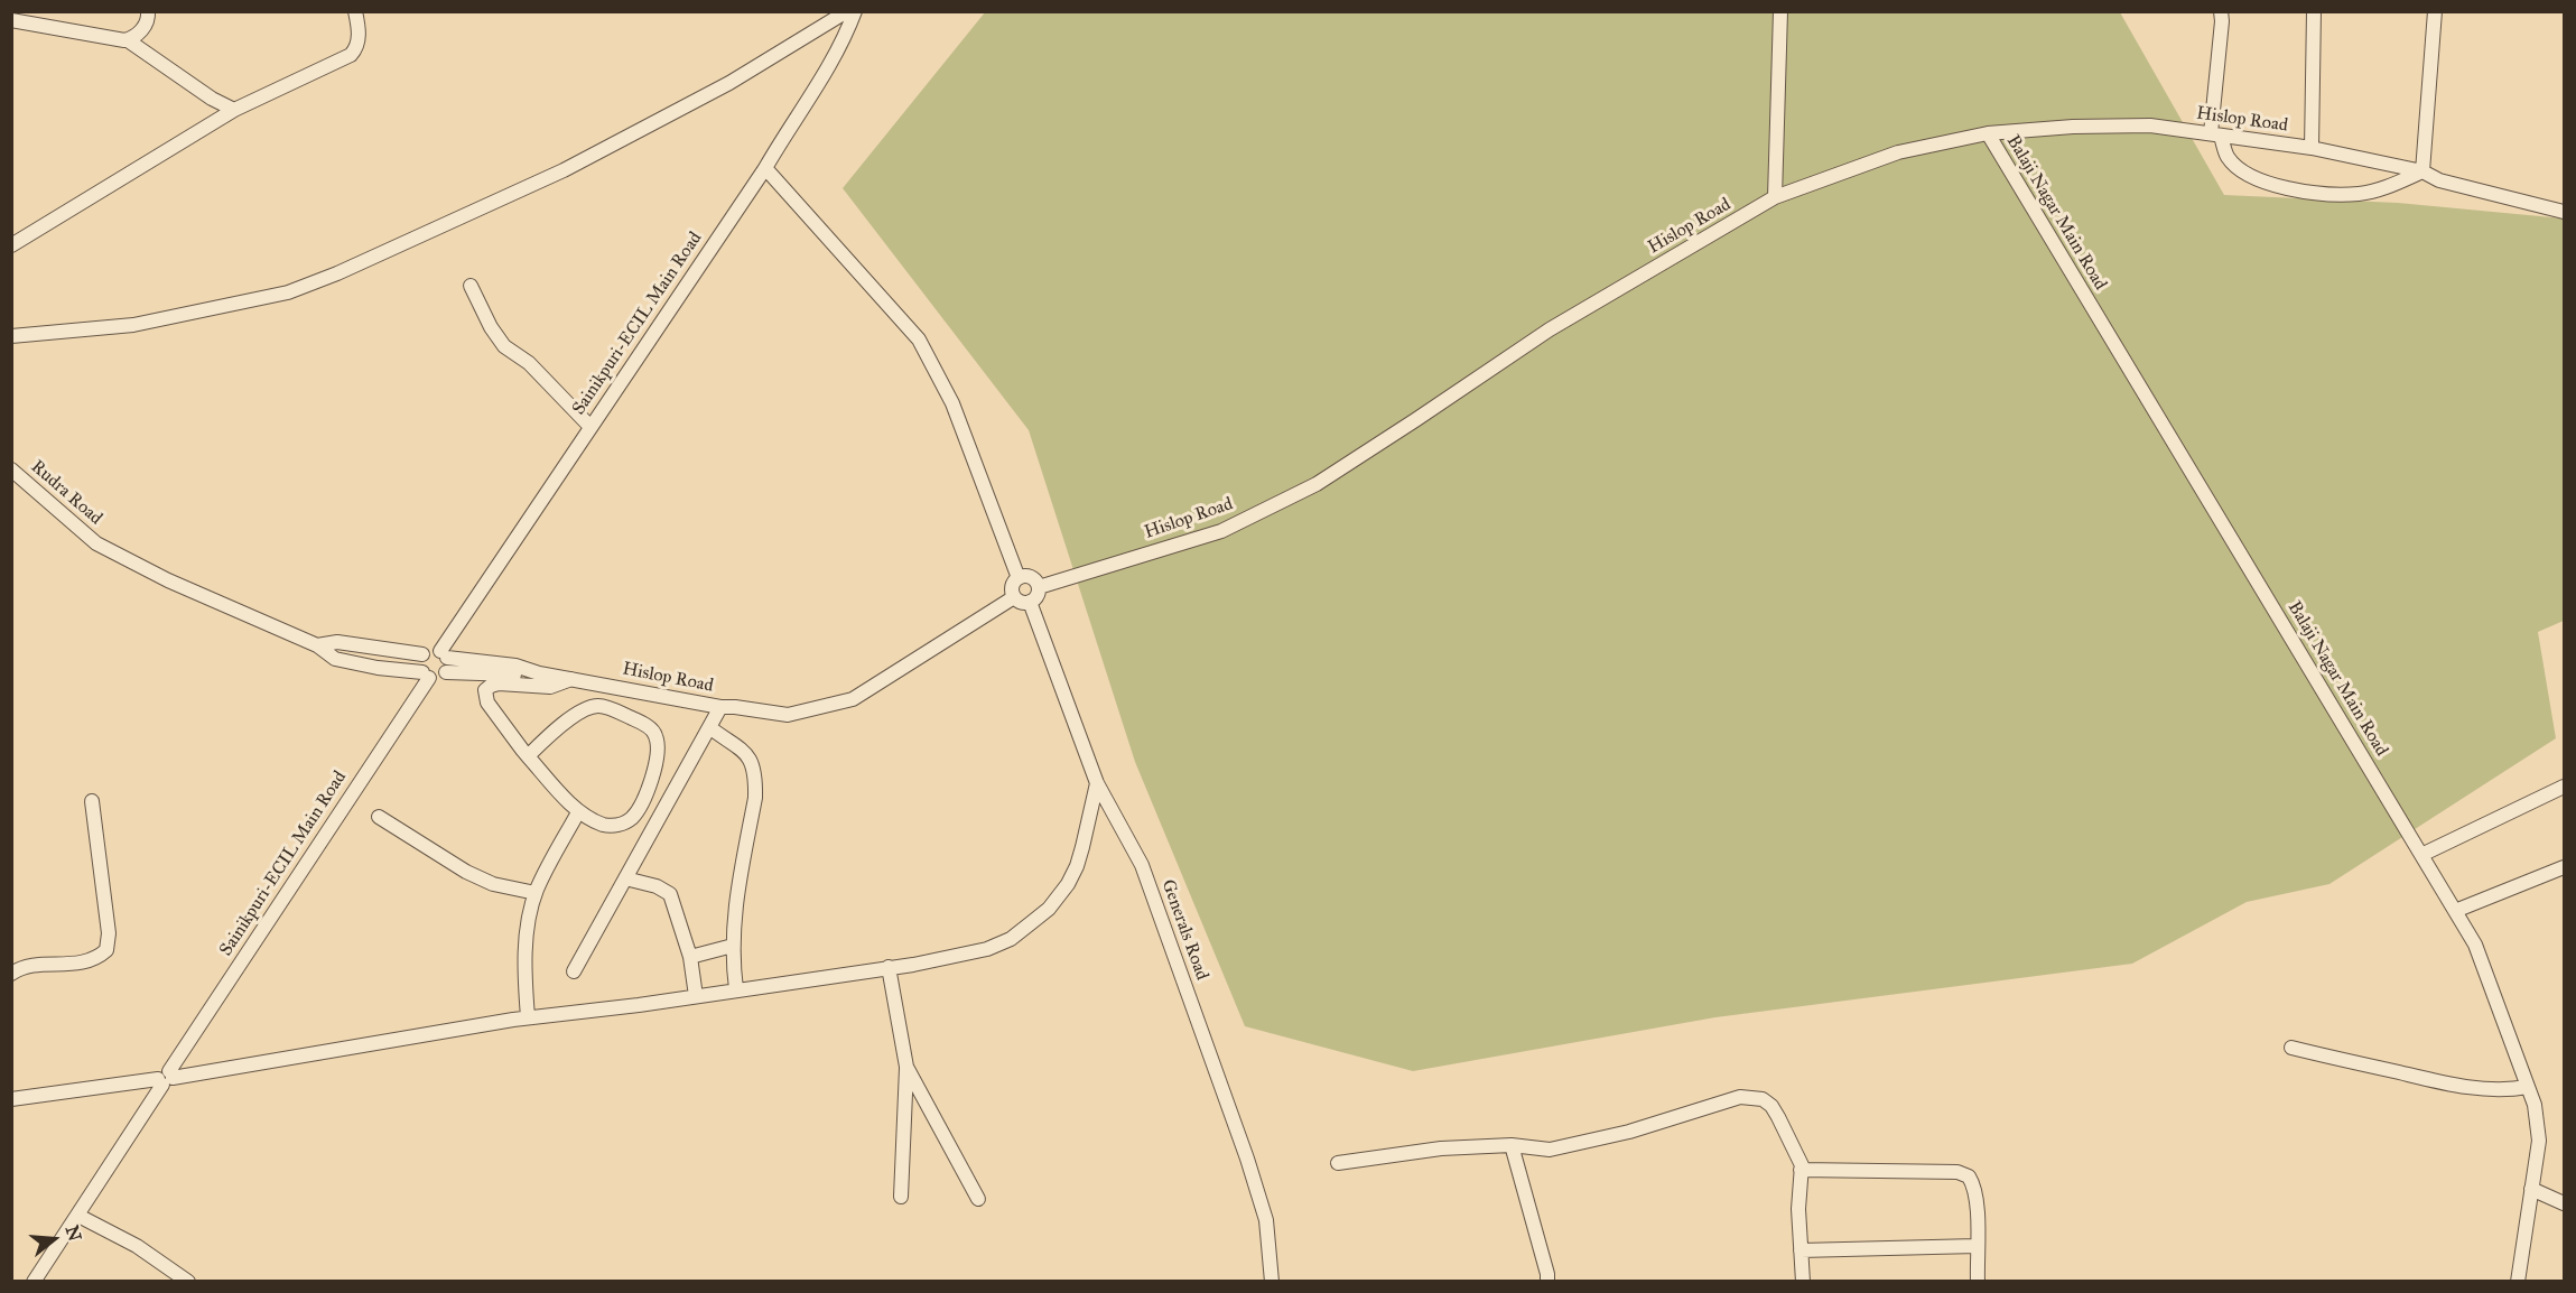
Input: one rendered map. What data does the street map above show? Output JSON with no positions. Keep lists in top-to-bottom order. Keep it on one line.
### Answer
{"streets":{"street":["Hislop Road","Balaji Nagar Main Road","Sainikpuri-ECIL Main Road","Rudra Road","Generals Road"]},"crossings":[["Hislop Road","Balaji Nagar Main Road"],["Hislop Road","Sainikpuri-ECIL Main Road"],["Hislop Road","Generals Road"]],"north":"right"}
